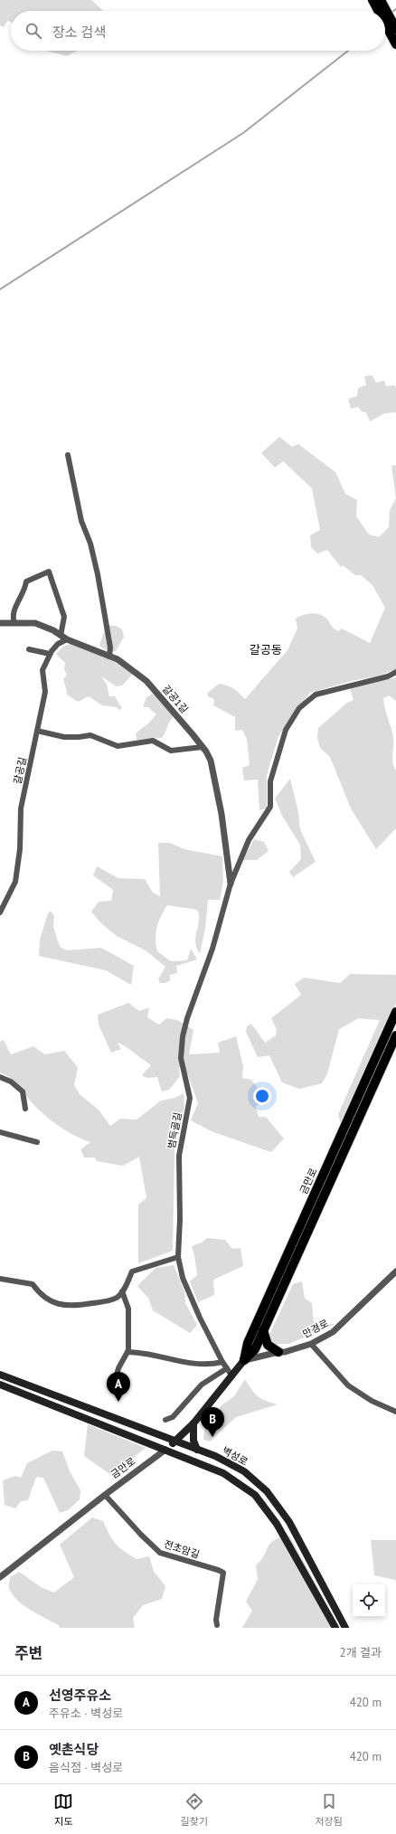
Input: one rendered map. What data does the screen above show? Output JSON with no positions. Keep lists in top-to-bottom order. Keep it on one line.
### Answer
{"streets":{"highway":["금만로"],"main road":["벽성로"],"street":["갈공1길","갈공길","범득골길","만경로","전초암길"]},"crossings":[["갈공1길","갈공길"],["갈공1길","범득골길"],["범득골길","금만로"],["금만로","만경로"],["금만로","벽성로"],["금만로","전초암길"]],"districts":["갈공동"],"page":{"search":"장소 검색","pins":["A","B"],"heading":["주변","2개 결과"],"list":[{"mark":"A","name":"선영주유소","note":"주유소 · 벽성로","value":"420 m"},{"mark":"B","name":"옛촌식당","note":"음식점 · 벽성로","value":"420 m"}],"nav":["지도","길찾기","저장됨"]}}
